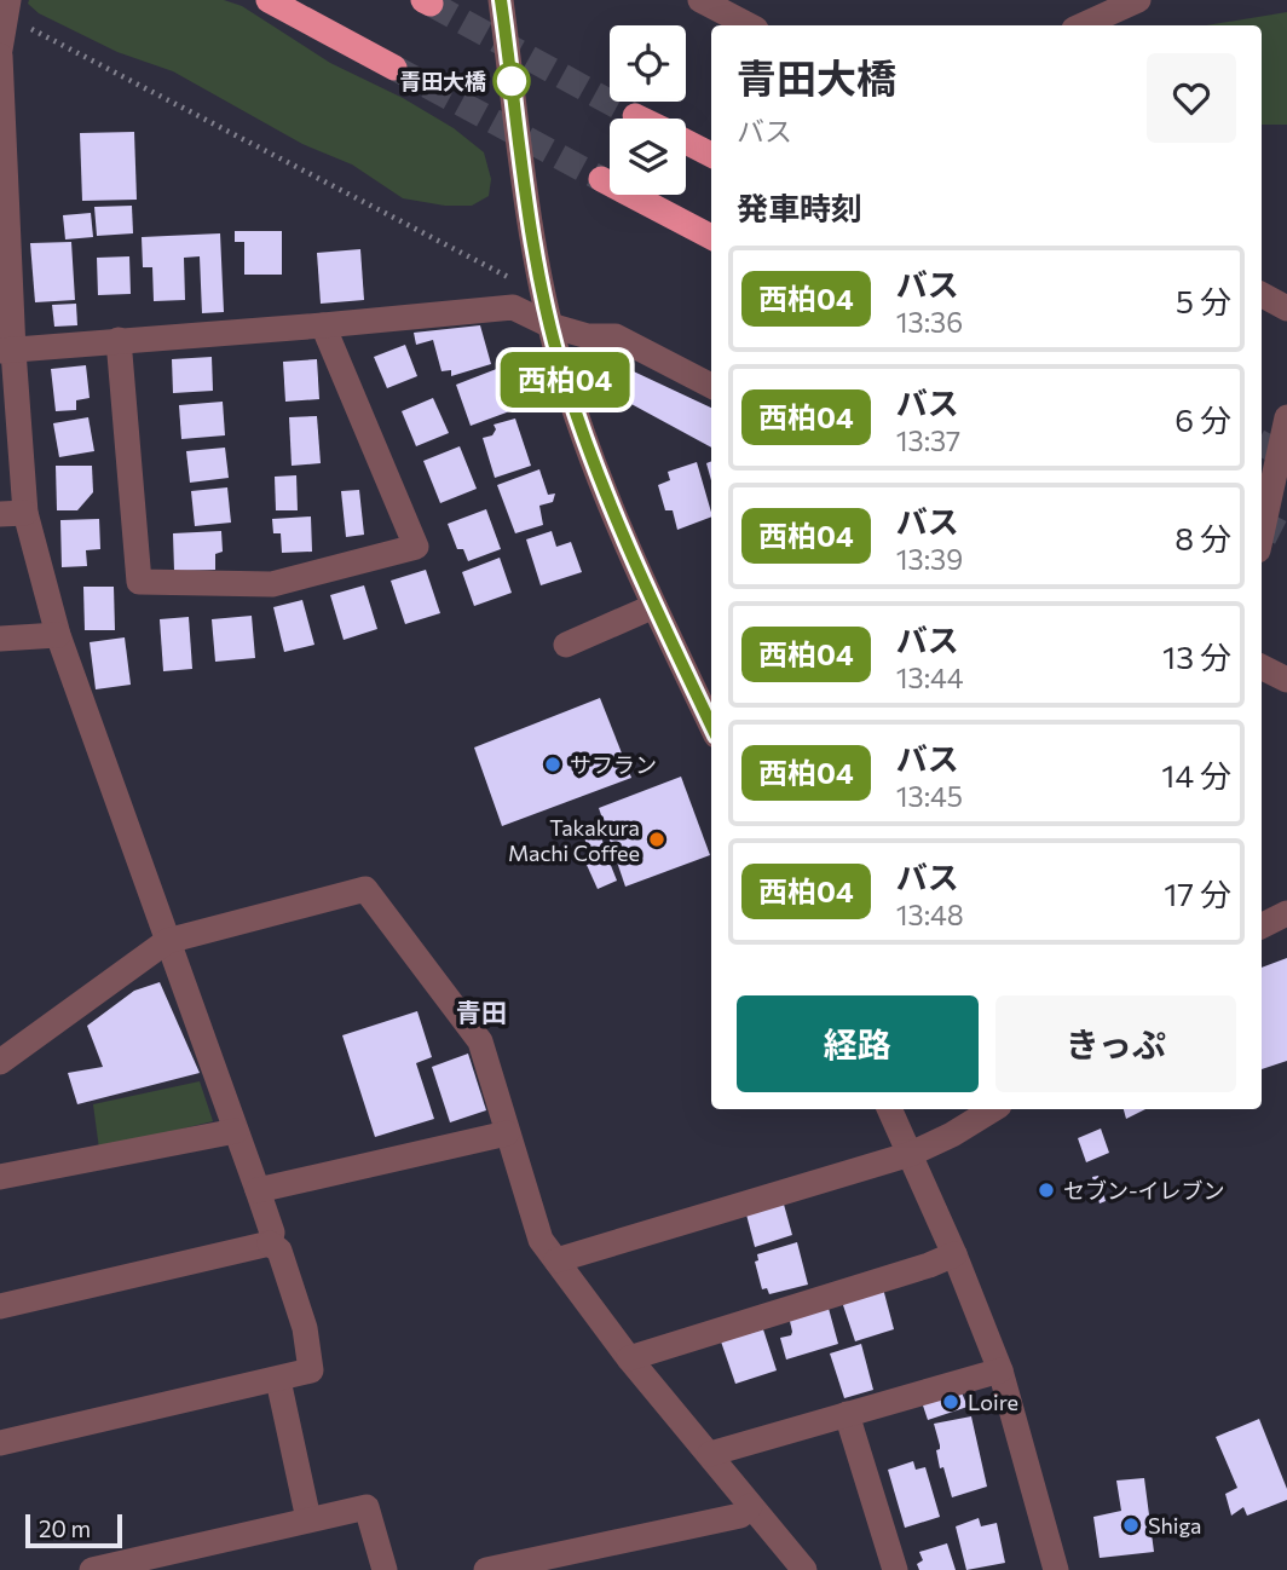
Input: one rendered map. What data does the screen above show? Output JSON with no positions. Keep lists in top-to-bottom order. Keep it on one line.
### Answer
{"districts":["青田"],"places":["青田大橋","サフラン","Takakura Machi Coffee","セブン-イレブン","Loire","Shiga"],"lines":["bus line 西柏04"],"scale_bar":"20 m","page":{"on_map":"西柏04","heading":[["青田大橋","バス"],"発車時刻"],"list":[{"mark":"西柏04","name":"バス","note":"13:36","value":"5 分"},{"mark":"西柏04","name":"バス","note":"13:37","value":"6 分"},{"mark":"西柏04","name":"バス","note":"13:39","value":"8 分"},{"mark":"西柏04","name":"バス","note":"13:44","value":"13 分"},{"mark":"西柏04","name":"バス","note":"13:45","value":"14 分"},{"mark":"西柏04","name":"バス","note":"13:48","value":"17 分"}],"buttons":["経路","きっぷ"],"scale":"20 m"}}
